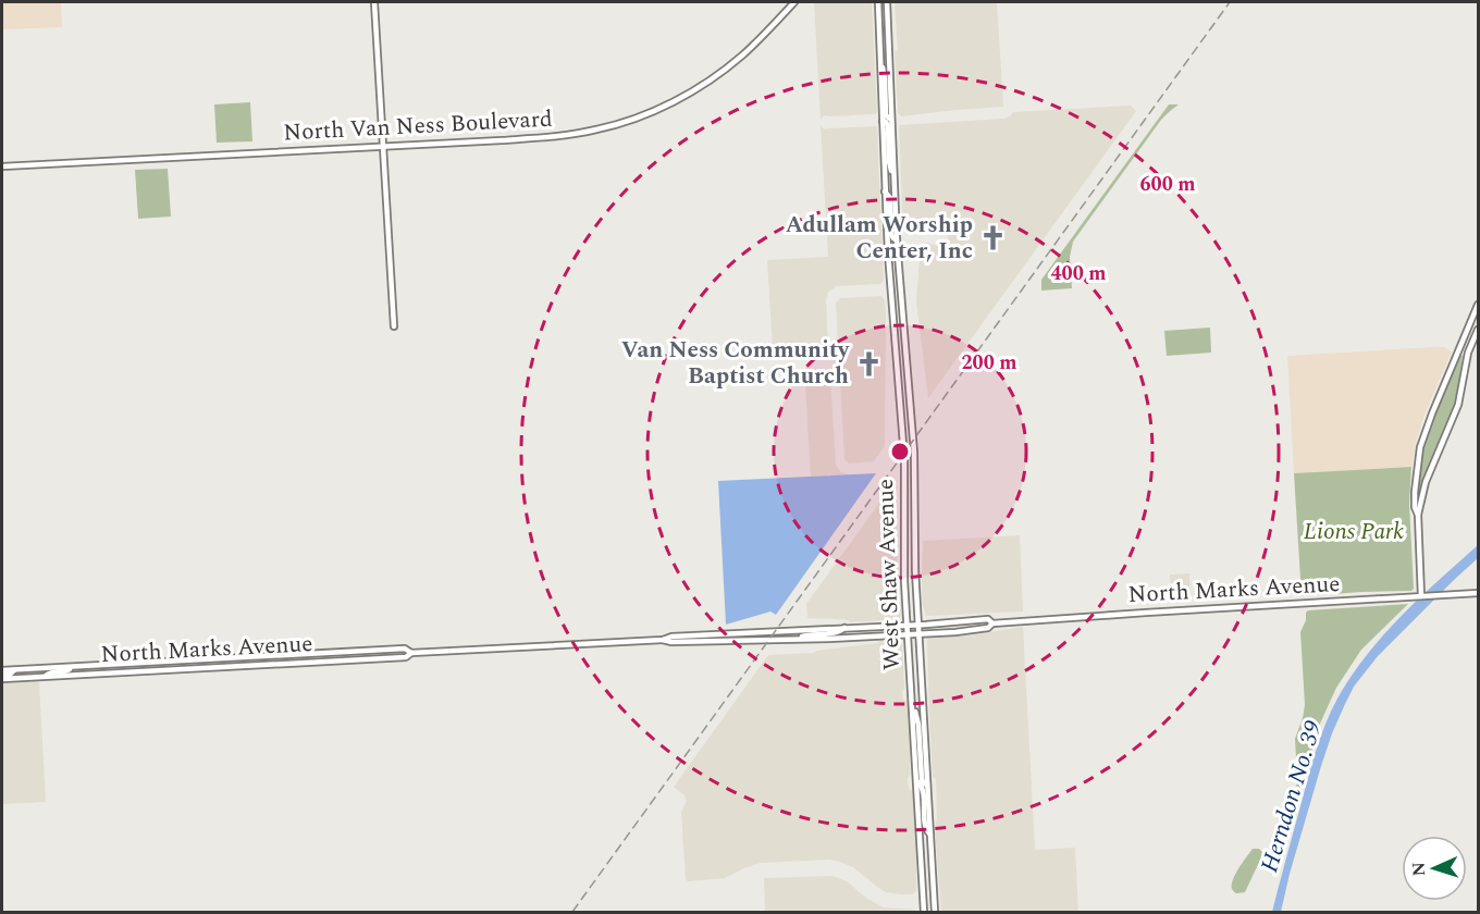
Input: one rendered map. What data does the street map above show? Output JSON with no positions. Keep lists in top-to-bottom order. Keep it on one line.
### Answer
{"streets":{"main road":["North Van Ness Boulevard","West Shaw Avenue","North Marks Avenue"]},"crossings":[["West Shaw Avenue","North Marks Avenue"]],"water":["Herndon No. 39"],"parks":["Lions Park"],"places":{"church":["Adullam Worship Center, Inc","Van Ness Community Baptist Church"]},"north":"left","rings":["600 m","400 m","200 m"]}
